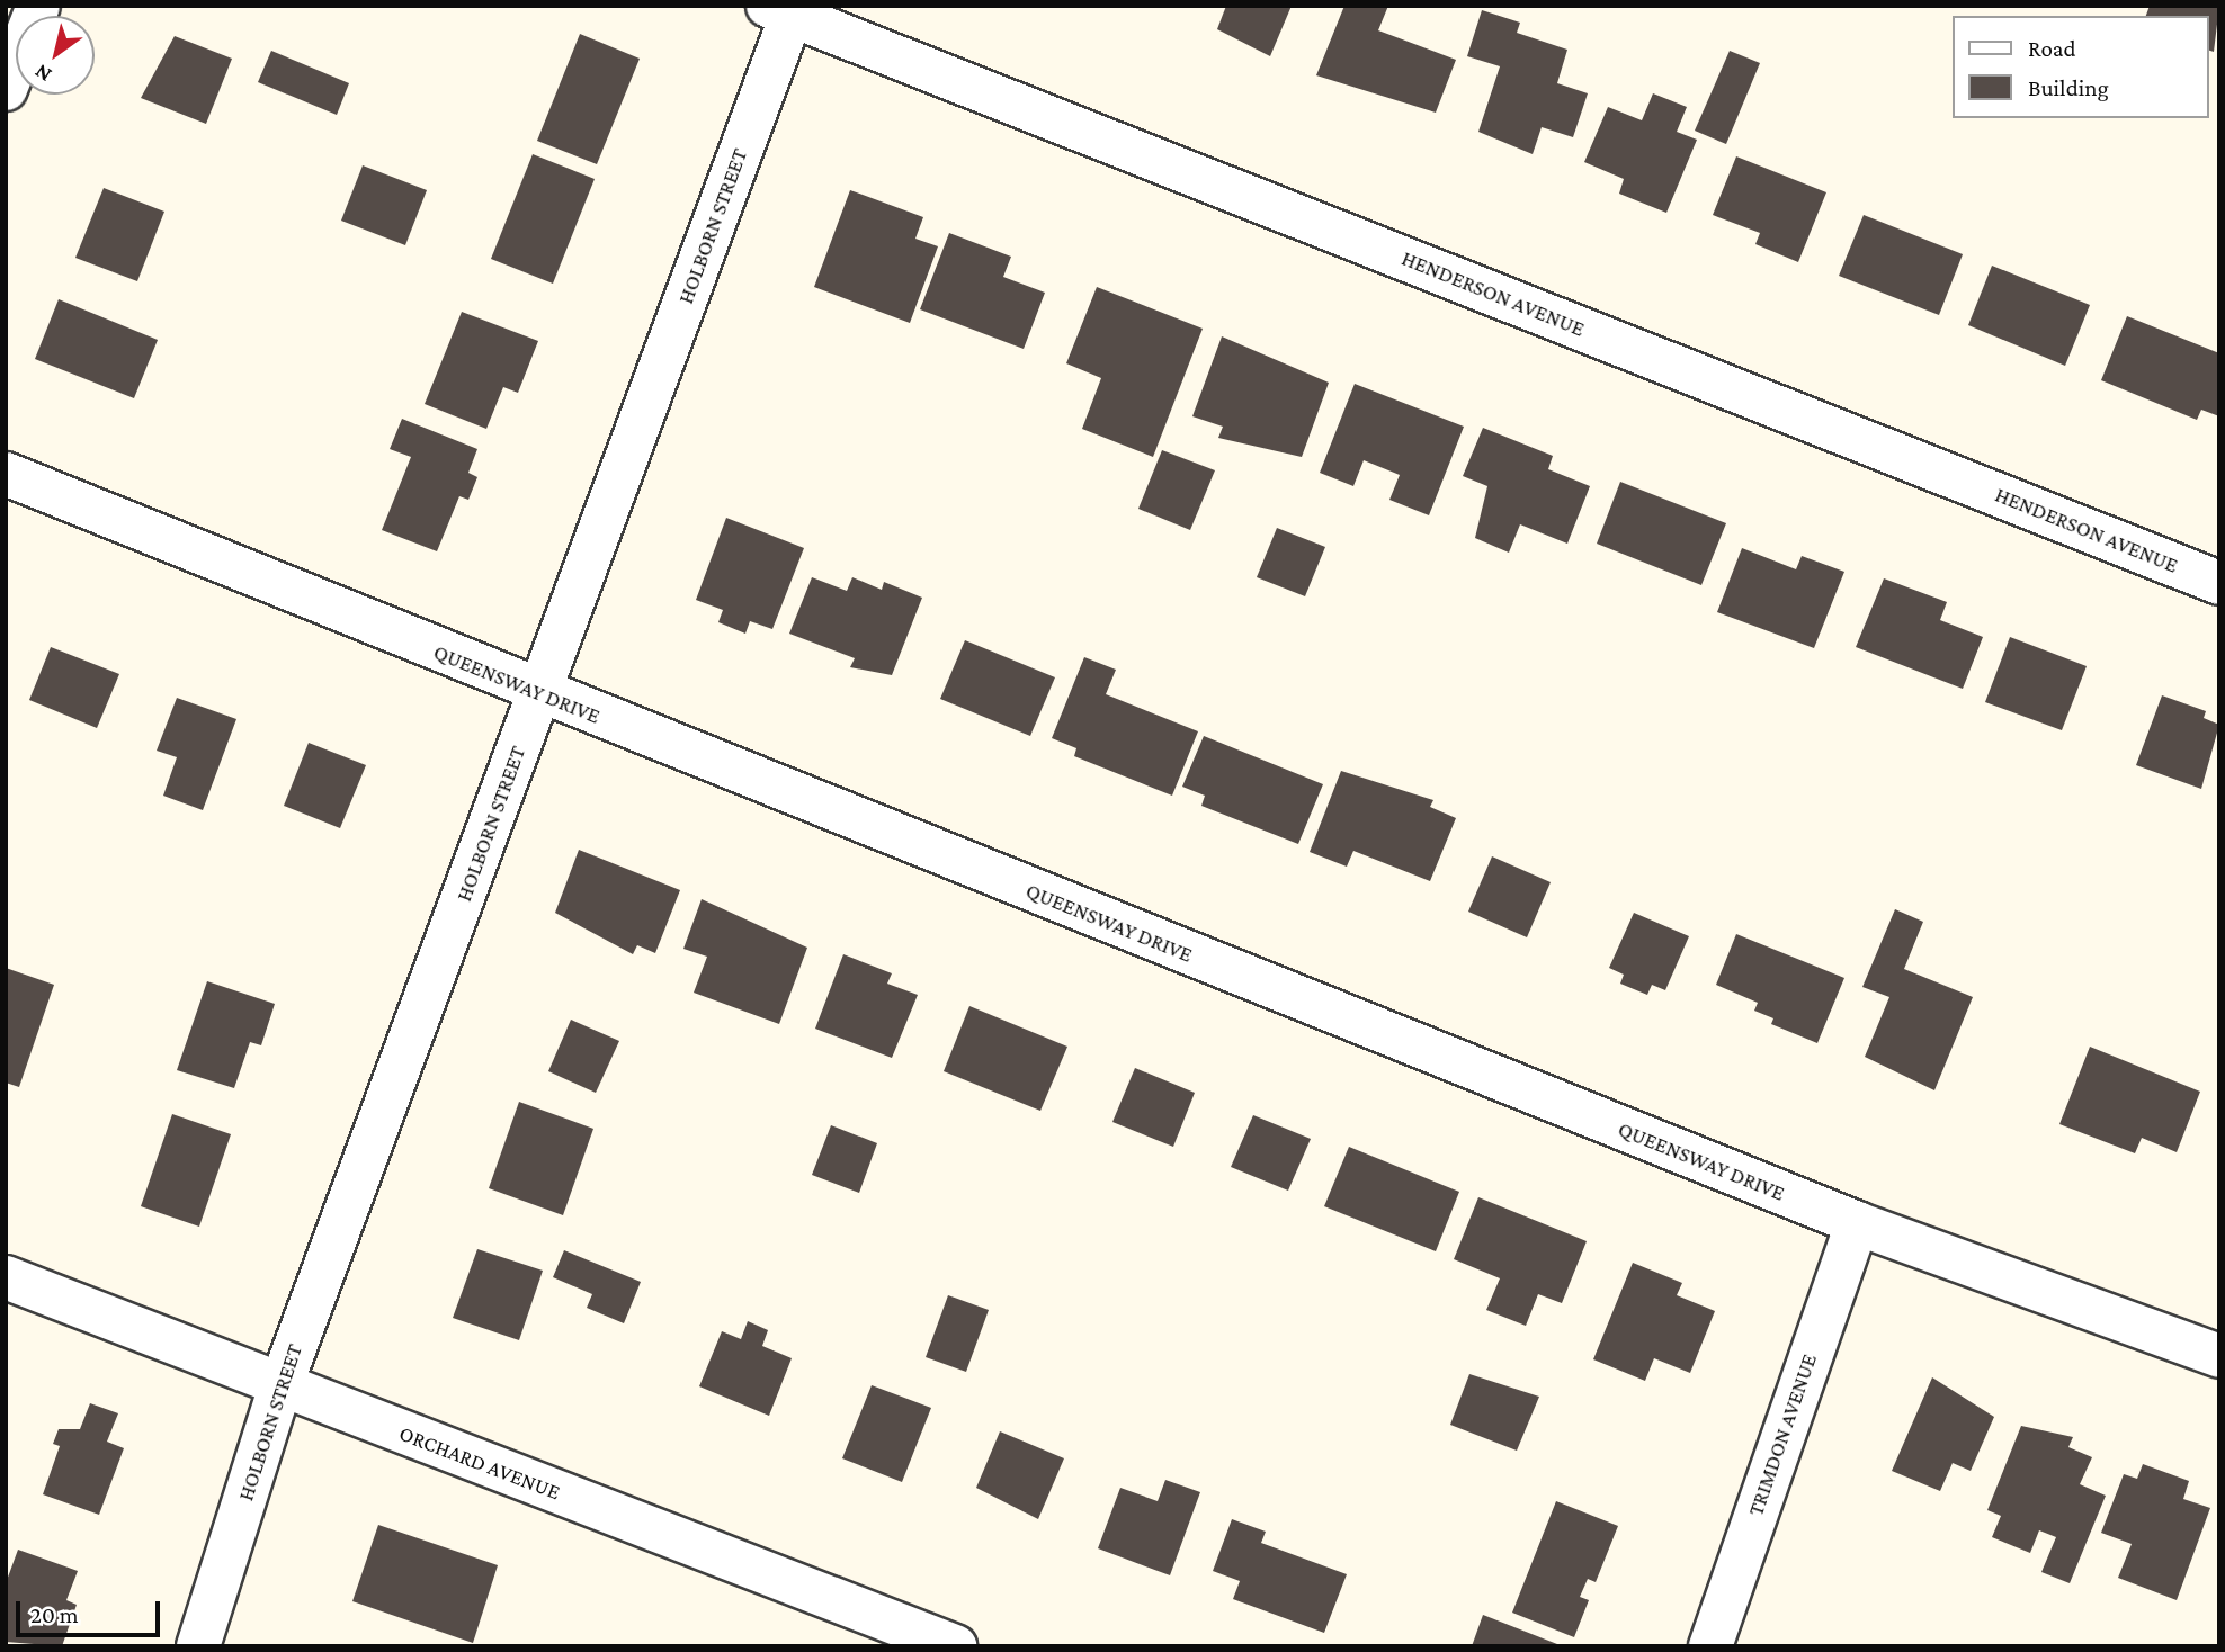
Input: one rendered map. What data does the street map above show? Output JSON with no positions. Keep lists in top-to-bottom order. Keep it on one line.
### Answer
{"streets":{"street":["HOLBORN STREET","HENDERSON AVENUE","QUEENSWAY DRIVE","TRIMDON AVENUE","ORCHARD AVENUE"]},"crossings":[["HOLBORN STREET","HENDERSON AVENUE"],["HOLBORN STREET","QUEENSWAY DRIVE"],["HOLBORN STREET","ORCHARD AVENUE"],["QUEENSWAY DRIVE","TRIMDON AVENUE"]],"legend":["Road","Building"],"scale_bar":"20 m","north":"bottom left"}
